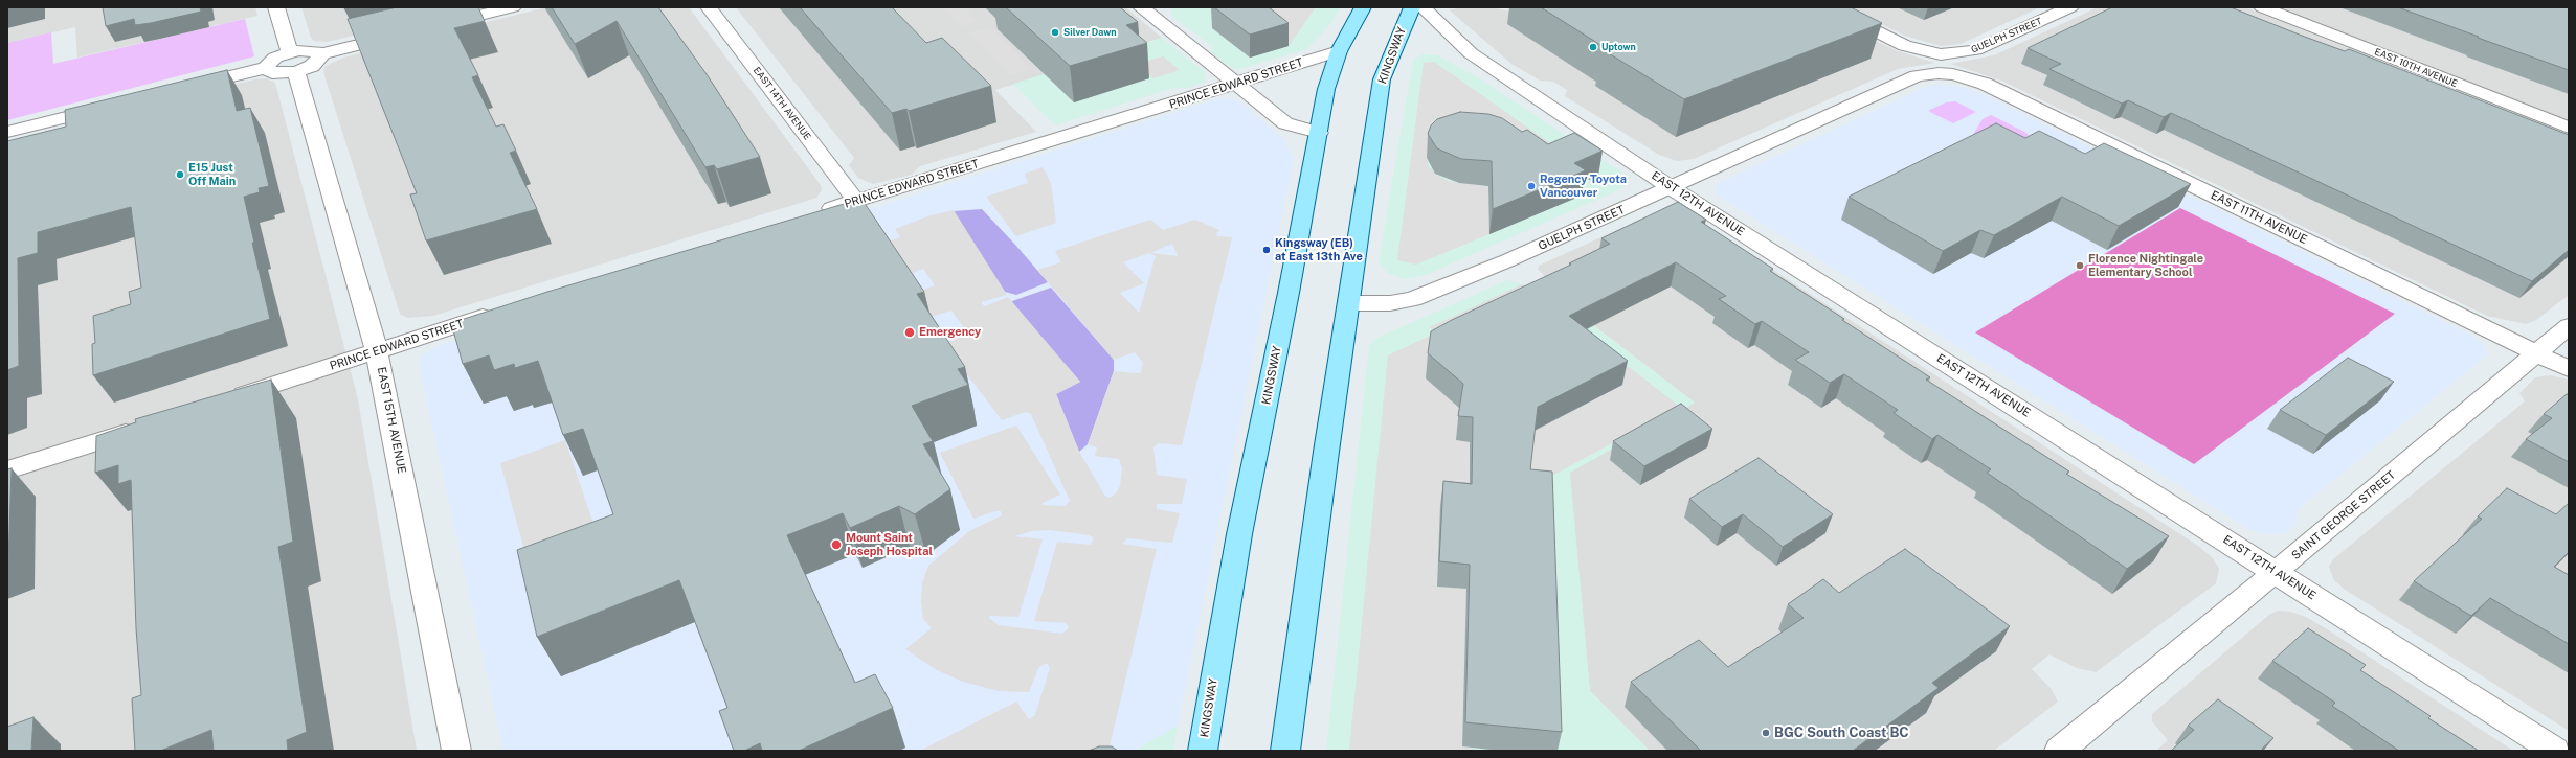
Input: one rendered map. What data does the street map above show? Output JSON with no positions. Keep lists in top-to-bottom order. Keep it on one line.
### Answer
{"streets":{"main road":["KINGSWAY"],"street":["GUELPH STREET","EAST 10TH AVENUE","PRINCE EDWARD STREET","EAST 14TH AVENUE","EAST 12TH AVENUE","EAST 11TH AVENUE","EAST 15TH AVENUE","SAINT GEORGE STREET"]},"crossings":[["GUELPH STREET","KINGSWAY"],["GUELPH STREET","EAST 12TH AVENUE"],["GUELPH STREET","EAST 11TH AVENUE"],["KINGSWAY","PRINCE EDWARD STREET"],["PRINCE EDWARD STREET","EAST 14TH AVENUE"],["PRINCE EDWARD STREET","EAST 15TH AVENUE"],["EAST 12TH AVENUE","SAINT GEORGE STREET"],["EAST 11TH AVENUE","SAINT GEORGE STREET"]],"places":["Silver Dawn","Uptown","E15 Just Off Main","Regency Toyota Vancouver","Kingsway (EB) at East 13th Ave","Florence Nightingale Elementary School","Emergency","Mount Saint Joseph Hospital","BGC South Coast BC"]}
